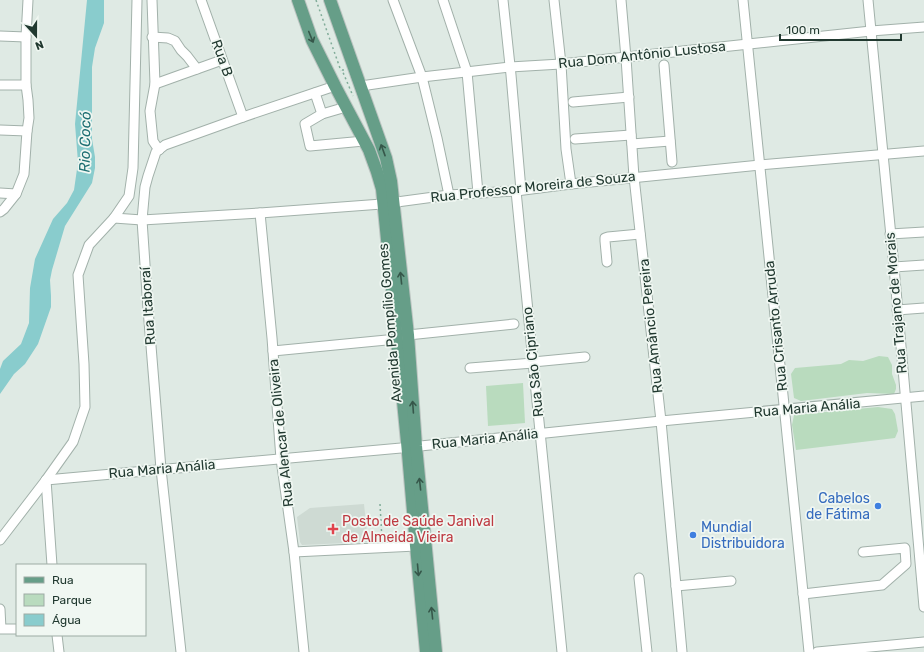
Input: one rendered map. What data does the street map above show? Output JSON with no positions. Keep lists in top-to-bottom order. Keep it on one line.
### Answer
{"streets":{"main road":["Avenida Pompílio Gomes"],"street":["Rua Dom Antônio Lustosa","Rua B","Rua Professor Moreira de Souza","Rua Trajano de Morais","Rua Itaboraí","Rua Amâncio Pereira","Rua Crisanto Arruda","Rua São Cipriano","Rua Maria Anália","Rua Alencar de Oliveira"]},"crossings":[["Rua Dom Antônio Lustosa","Rua Trajano de Morais"],["Rua Dom Antônio Lustosa","Avenida Pompílio Gomes"],["Rua Dom Antônio Lustosa","Rua Amâncio Pereira"],["Rua Dom Antônio Lustosa","Rua Crisanto Arruda"],["Rua Dom Antônio Lustosa","Rua São Cipriano"],["Rua Professor Moreira de Souza","Rua Trajano de Morais"],["Rua Professor Moreira de Souza","Rua Itaboraí"],["Rua Professor Moreira de Souza","Avenida Pompílio Gomes"],["Rua Professor Moreira de Souza","Rua Amâncio Pereira"],["Rua Professor Moreira de Souza","Rua Crisanto Arruda"],["Rua Professor Moreira de Souza","Rua São Cipriano"],["Rua Professor Moreira de Souza","Rua Alencar de Oliveira"],["Rua Trajano de Morais","Rua Maria Anália"],["Rua Itaboraí","Rua Maria Anália"],["Avenida Pompílio Gomes","Rua Maria Anália"],["Rua Amâncio Pereira","Rua Maria Anália"],["Rua Crisanto Arruda","Rua Maria Anália"],["Rua São Cipriano","Rua Maria Anália"],["Rua Maria Anália","Rua Alencar de Oliveira"]],"water":["Rio Cocó"],"places":{"other":["Cabelos de Fátima","Mundial Distribuidora"],"health":["Posto de Saúde Janival de Almeida Vieira"]},"legend":["Rua","Parque","Água"],"scale_bar":"100 m","north":"bottom"}
